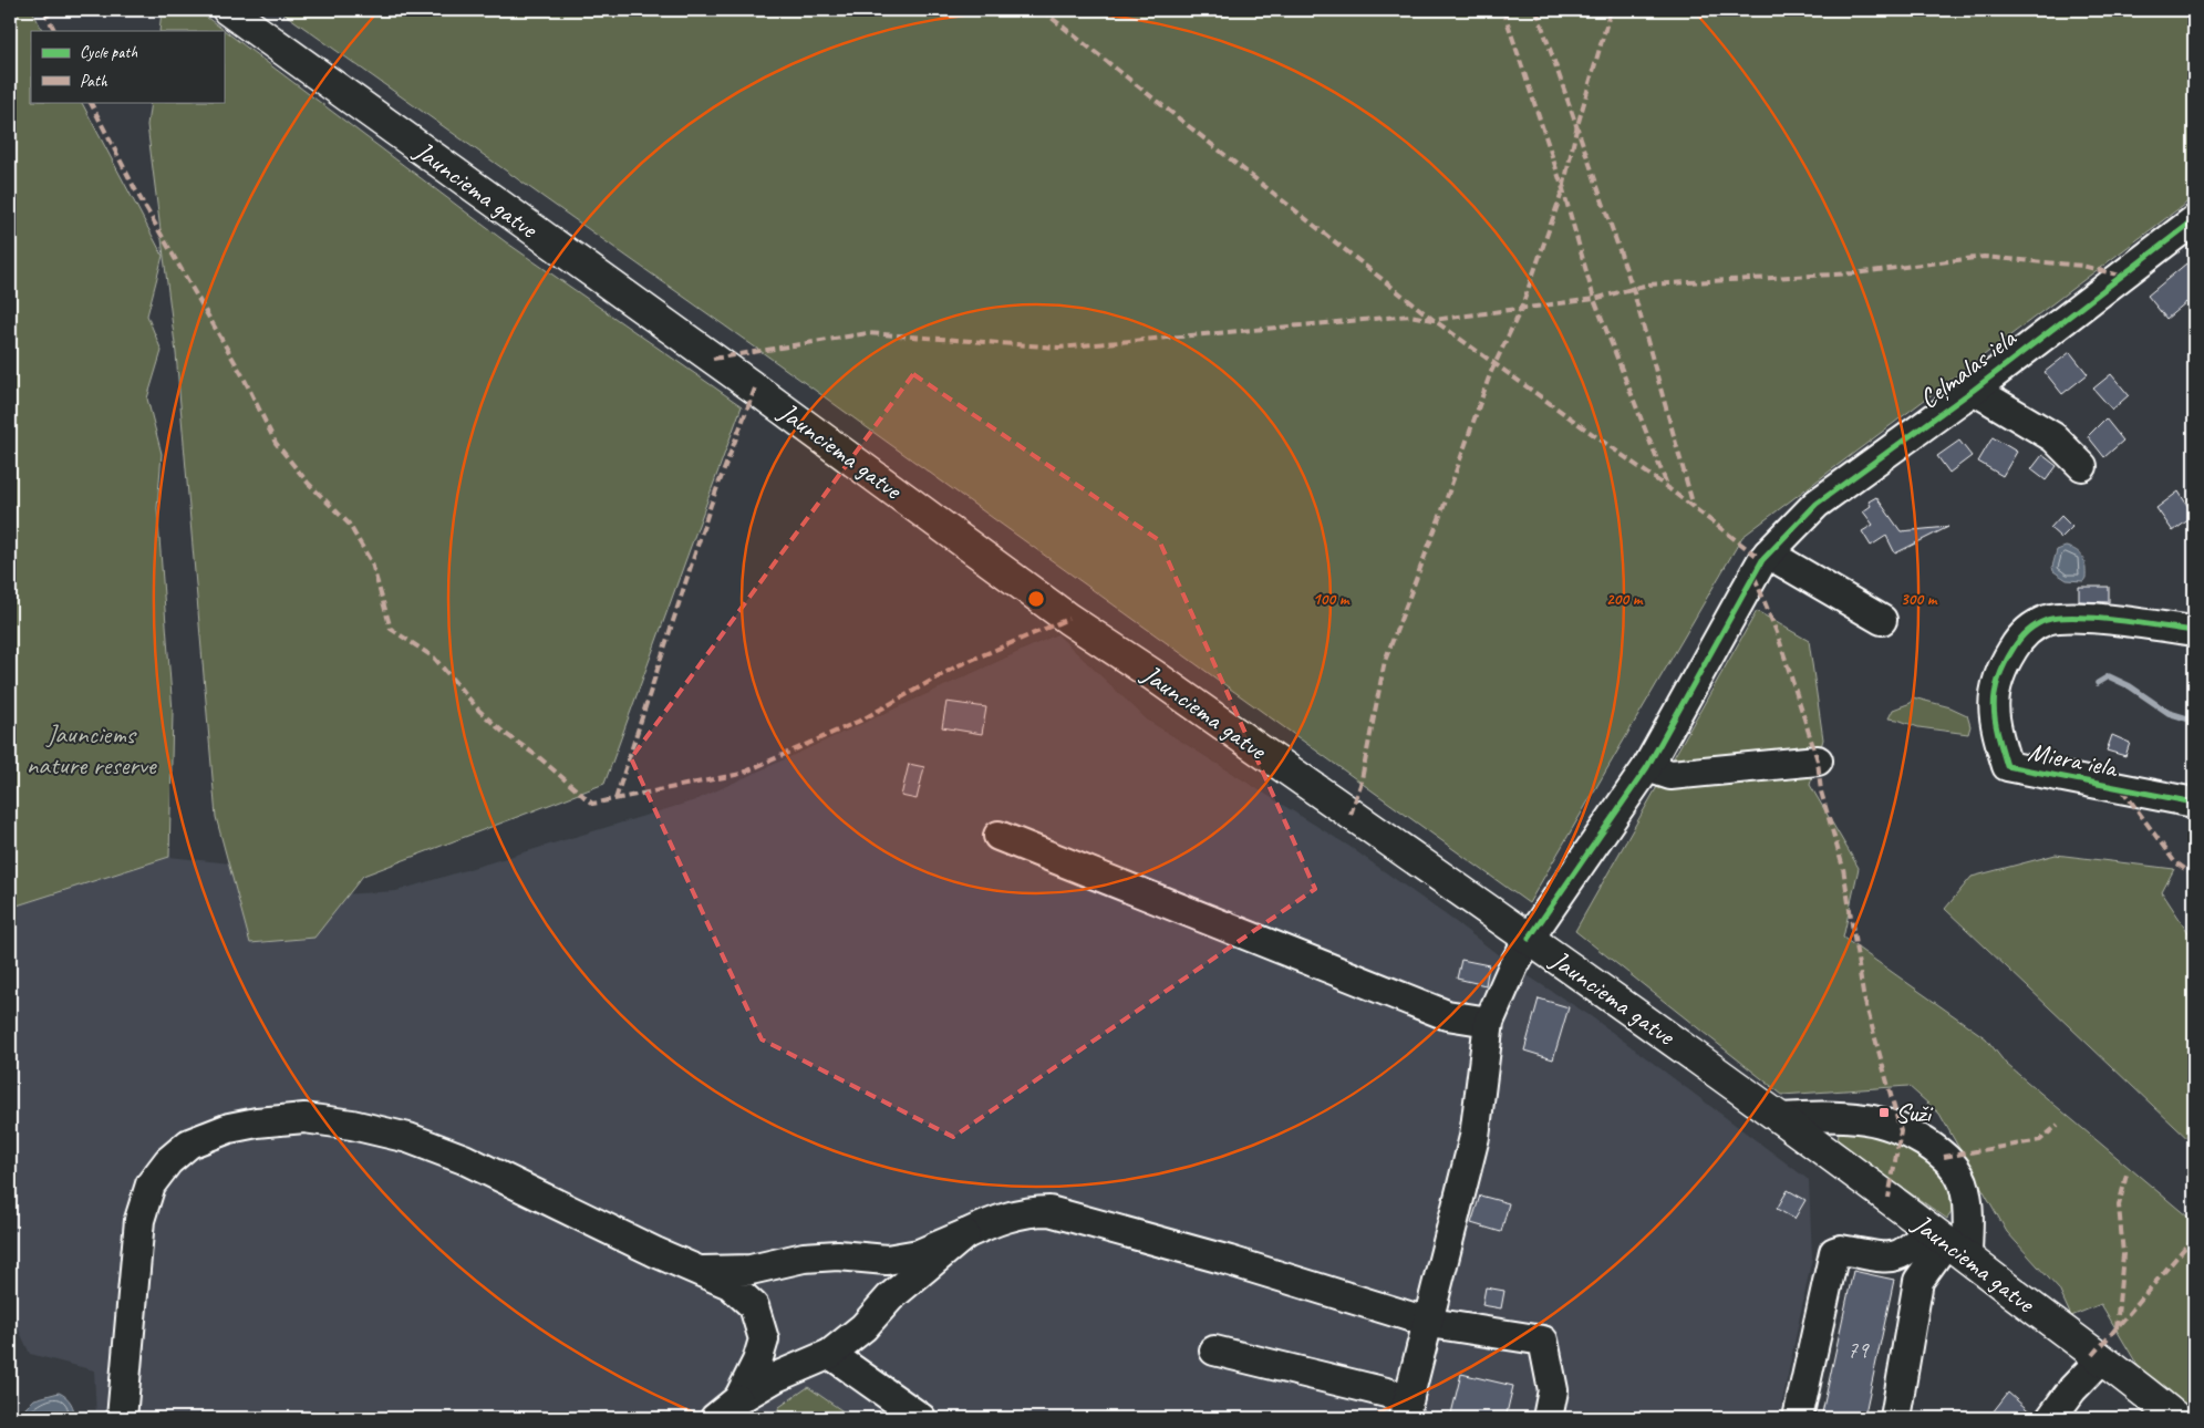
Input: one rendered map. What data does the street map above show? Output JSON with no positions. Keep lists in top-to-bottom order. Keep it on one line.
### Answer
{"streets":{"main road":["Jaunciema gatve"],"street":["Ceļmalas iela","Miera iela"]},"crossings":[["Jaunciema gatve","Ceļmalas iela"]],"parks":["Jaunciems nature reserve"],"places":{"transit":["Suži"]},"house_numbers":["79"],"legend":["Cycle path","Path"],"rings":["100 m","200 m","300 m"]}
